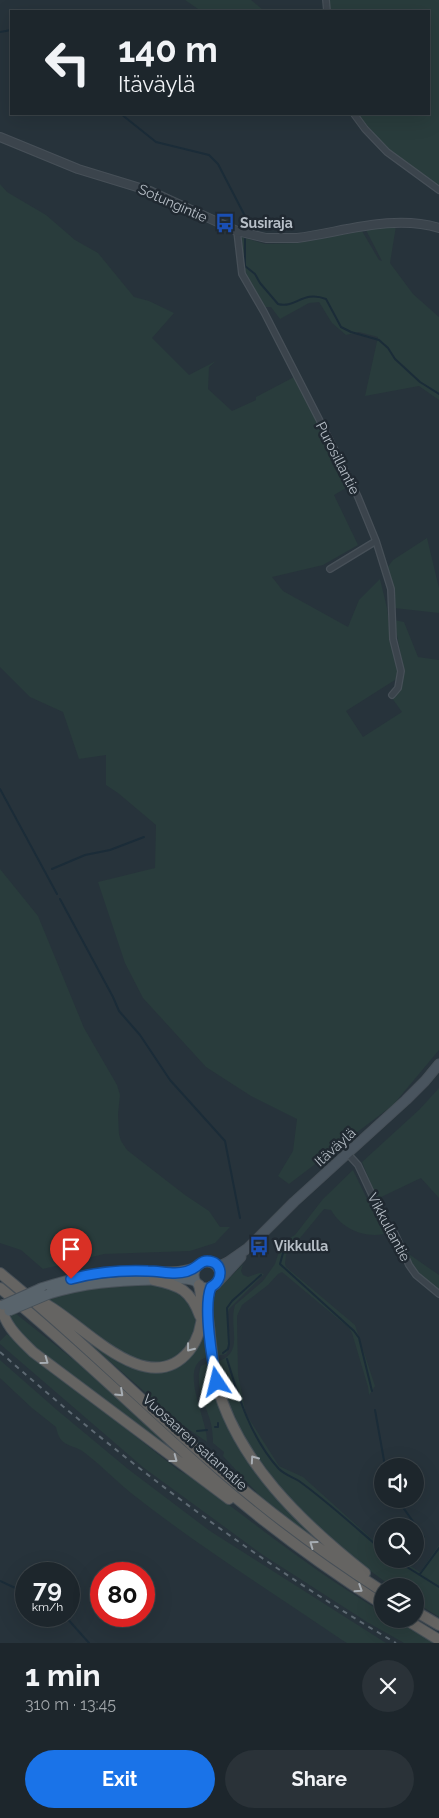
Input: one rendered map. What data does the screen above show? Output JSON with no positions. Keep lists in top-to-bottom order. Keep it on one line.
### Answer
{"streets":{"highway":["Vuosaaren satamatie"],"main road":["Itäväylä"],"street":["Sotungintie","Purosillantie","Vikkullantie"]},"crossings":[["Sotungintie","Purosillantie"],["Itäväylä","Vikkullantie"]],"places":{"bus stop":["Susiraja","Vikkulla"]},"page":{"turn":["140 m","Itäväylä"],"speed":"79 km/h","limit":"80","heading":["1 min","310 m · 13:45"],"buttons":["Exit","Share"]}}
